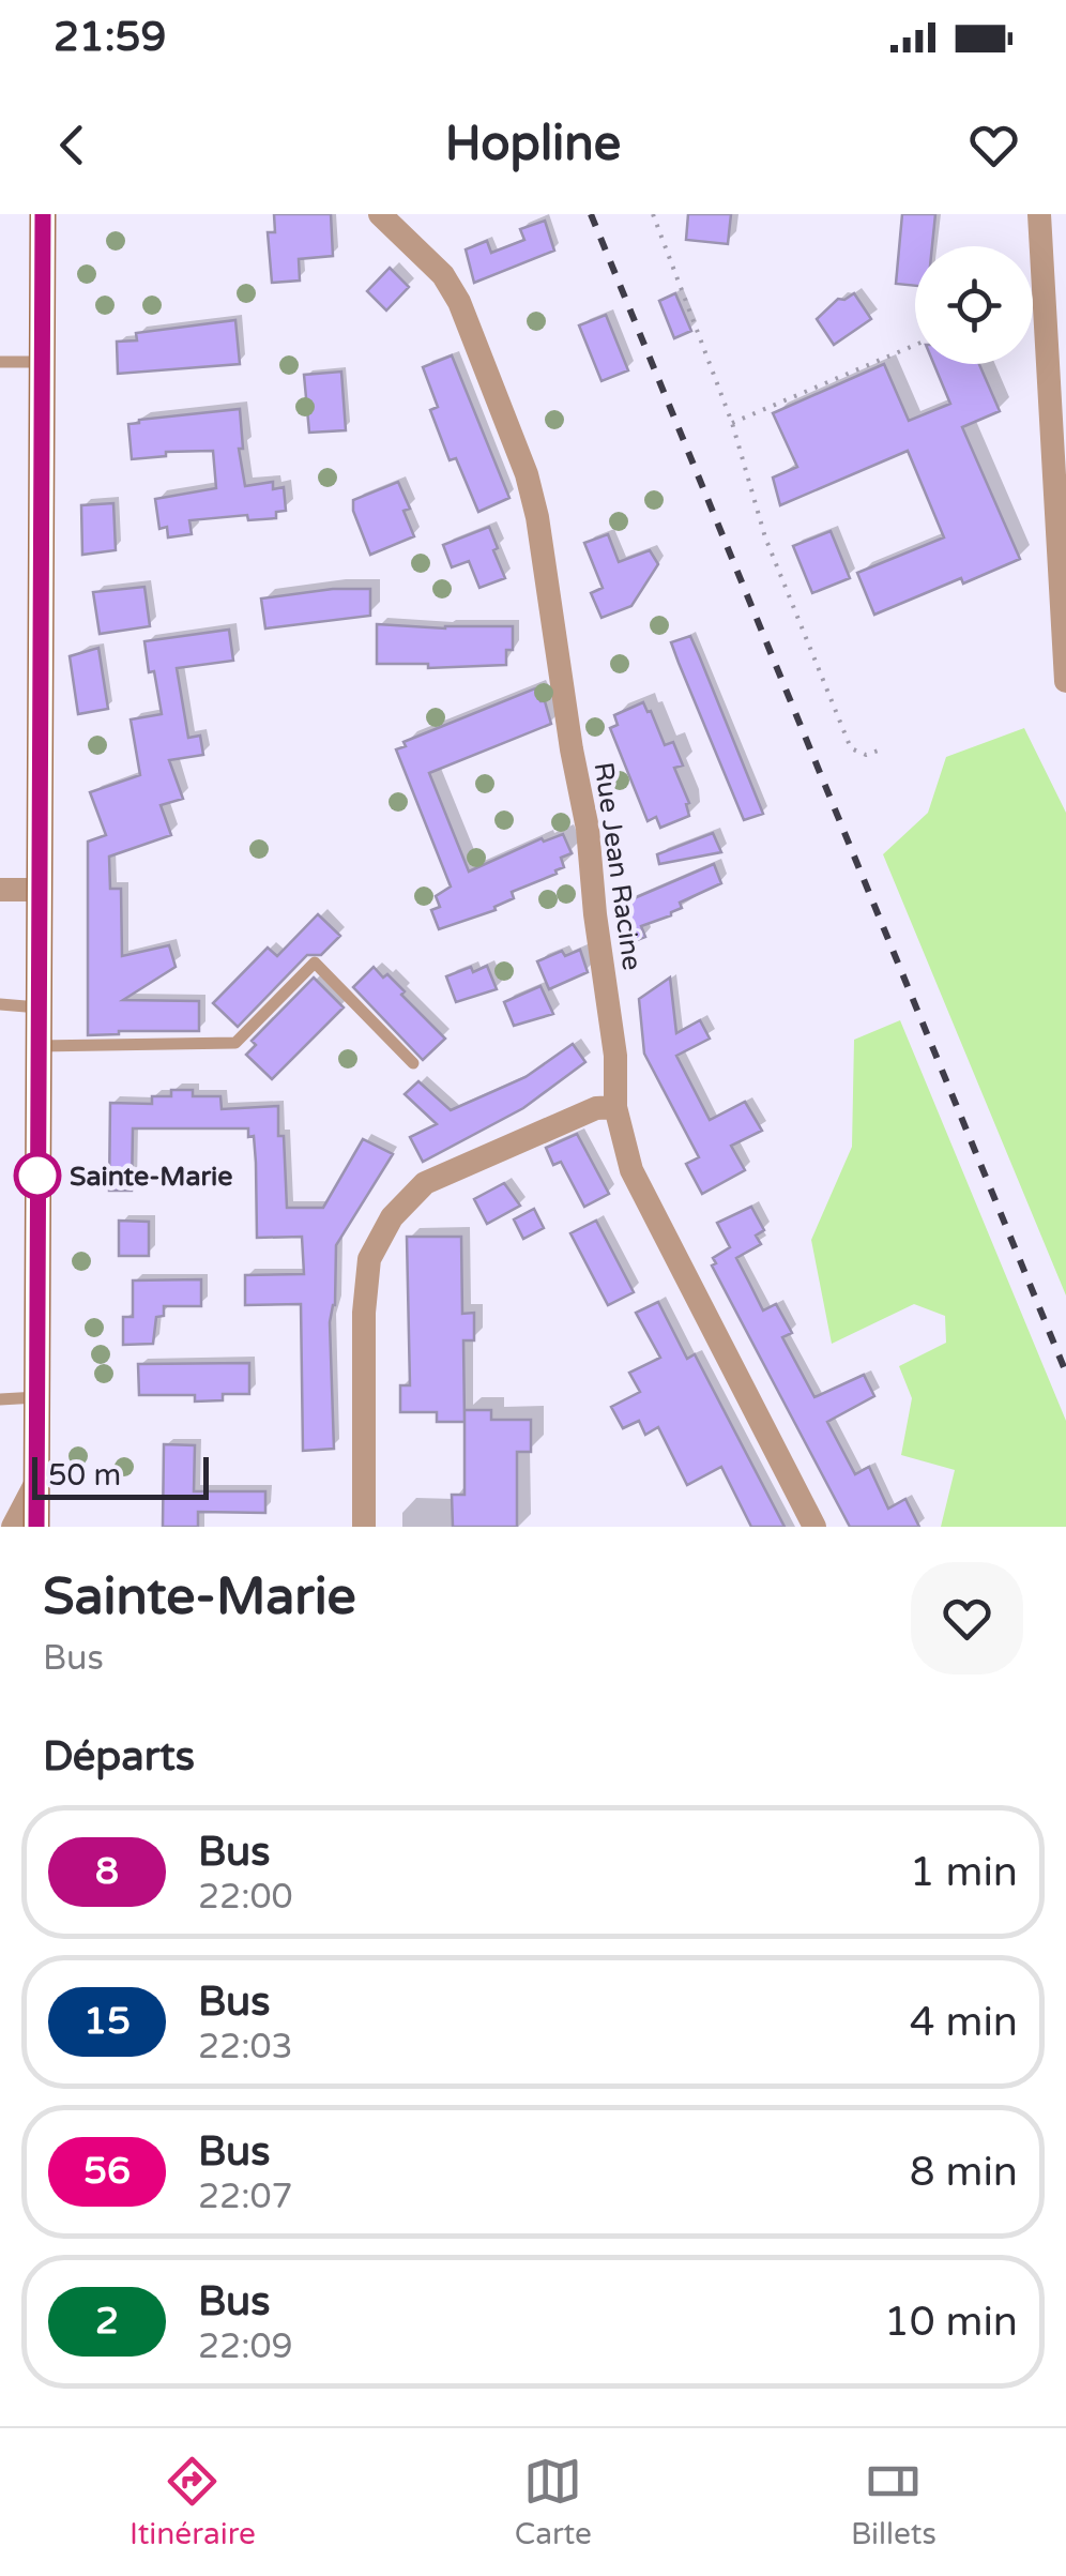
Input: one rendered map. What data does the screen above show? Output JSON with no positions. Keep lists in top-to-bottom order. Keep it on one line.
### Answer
{"streets":{"street":["Rue Jean Racine"]},"places":["Sainte-Marie"],"lines":["bus line 8"],"scale_bar":"50 m","page":{"status":"21:59","header":"Hopline","scale":"50 m","heading":[["Sainte-Marie","Bus"],"Départs"],"list":[{"mark":"8","name":"Bus","note":"22:00","value":"1 min"},{"mark":"15","name":"Bus","note":"22:03","value":"4 min"},{"mark":"56","name":"Bus","note":"22:07","value":"8 min"},{"mark":"2","name":"Bus","note":"22:09","value":"10 min"}],"tabs":["Itinéraire","Carte","Billets"]}}
